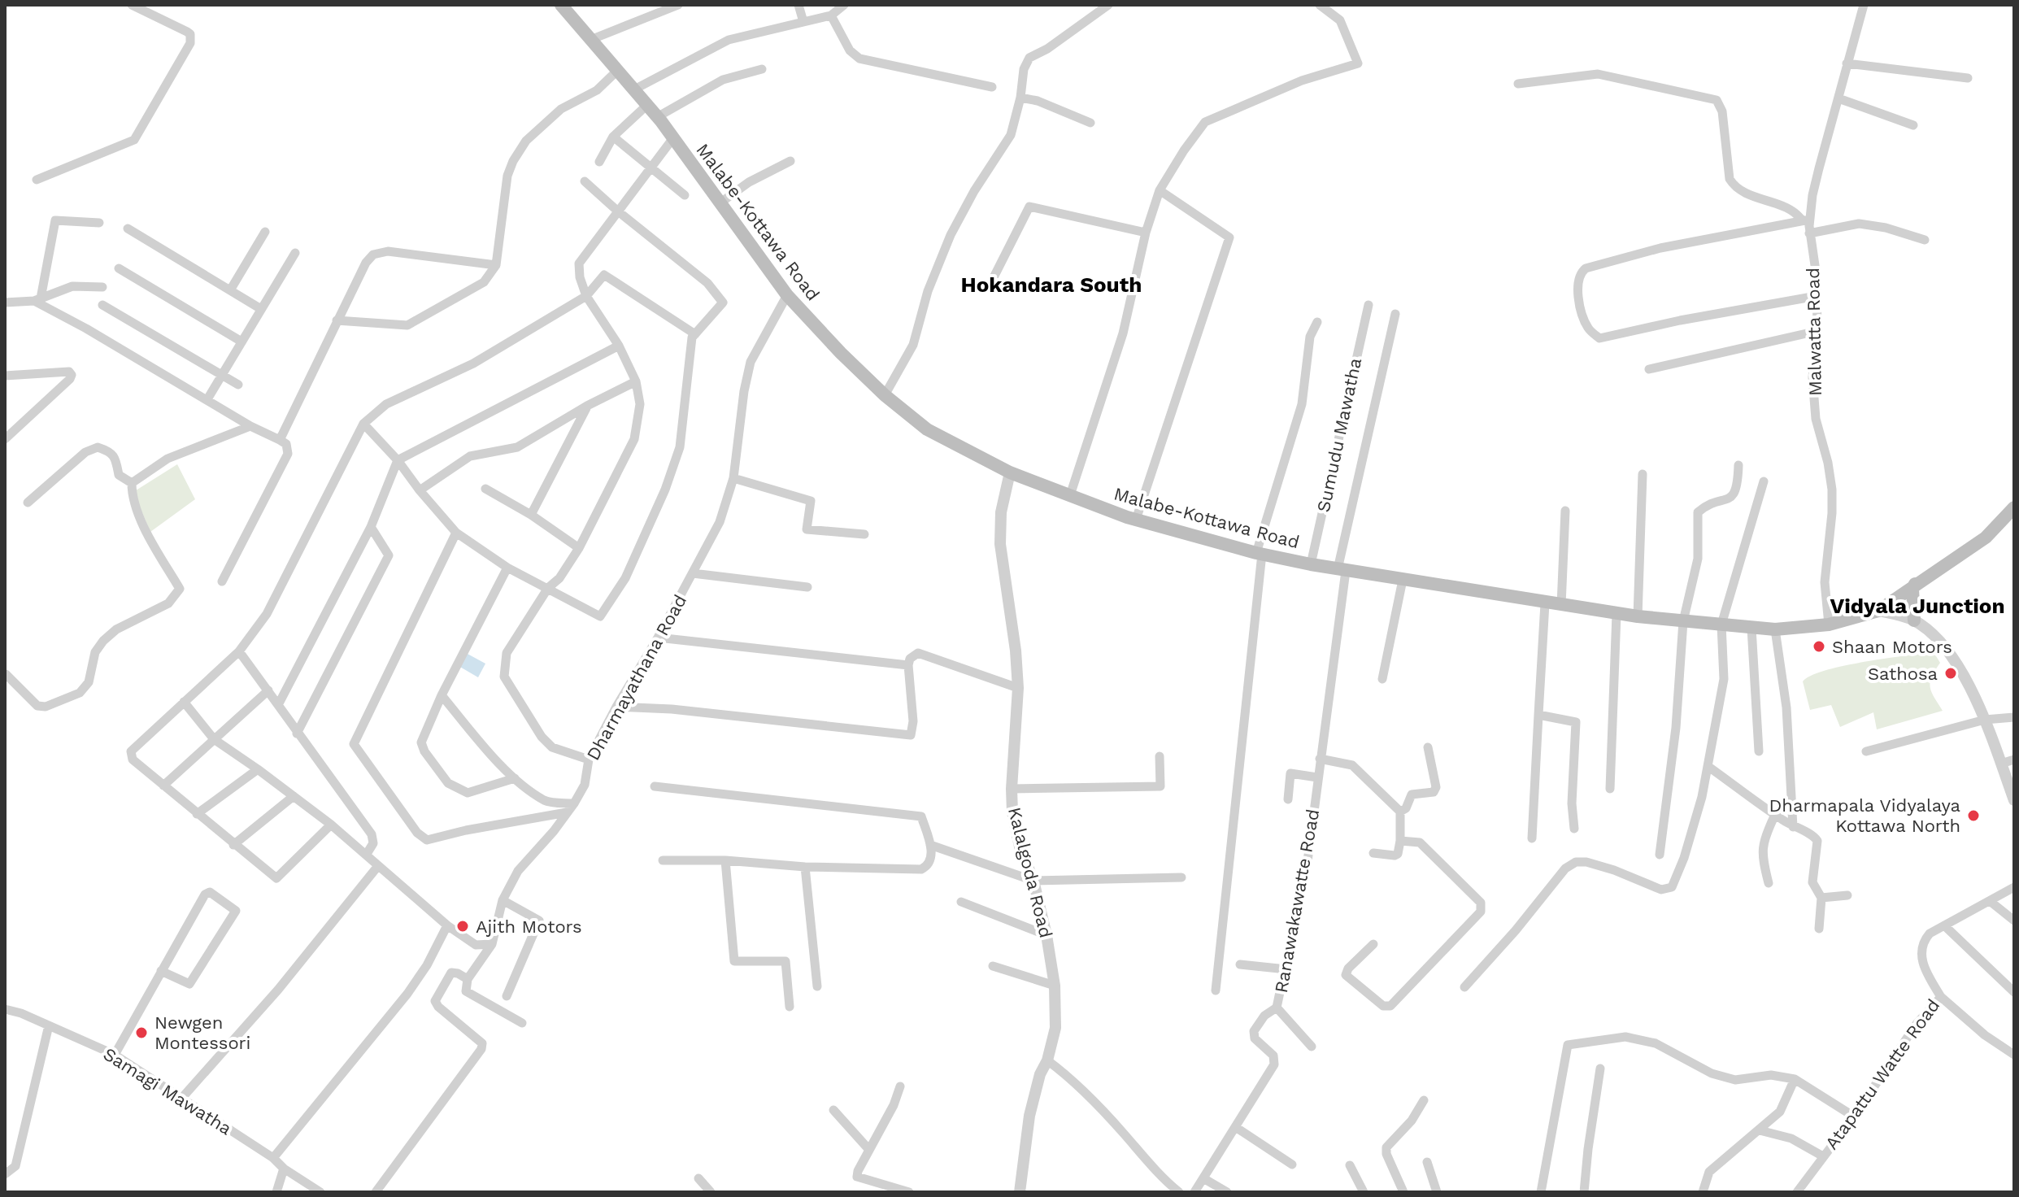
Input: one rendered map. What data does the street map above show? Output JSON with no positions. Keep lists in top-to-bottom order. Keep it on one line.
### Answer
{"streets":{"main road":["Malabe-Kottawa Road"],"street":["Malwatta Road","Sumudu Mawatha","Dharmayathana Road","Kalalgoda Road","Ranawakawatte Road","Atapattu Watte Road","Samagi Mawatha"]},"crossings":[["Malabe-Kottawa Road","Malwatta Road"],["Malabe-Kottawa Road","Sumudu Mawatha"],["Malabe-Kottawa Road","Dharmayathana Road"],["Malabe-Kottawa Road","Kalalgoda Road"],["Malabe-Kottawa Road","Ranawakawatte Road"]],"districts":["Hokandara South","Vidyala Junction"],"places":["Shaan Motors","Sathosa","Dharmapala Vidyalaya Kottawa North","Ajith Motors","Newgen Montessori"]}
